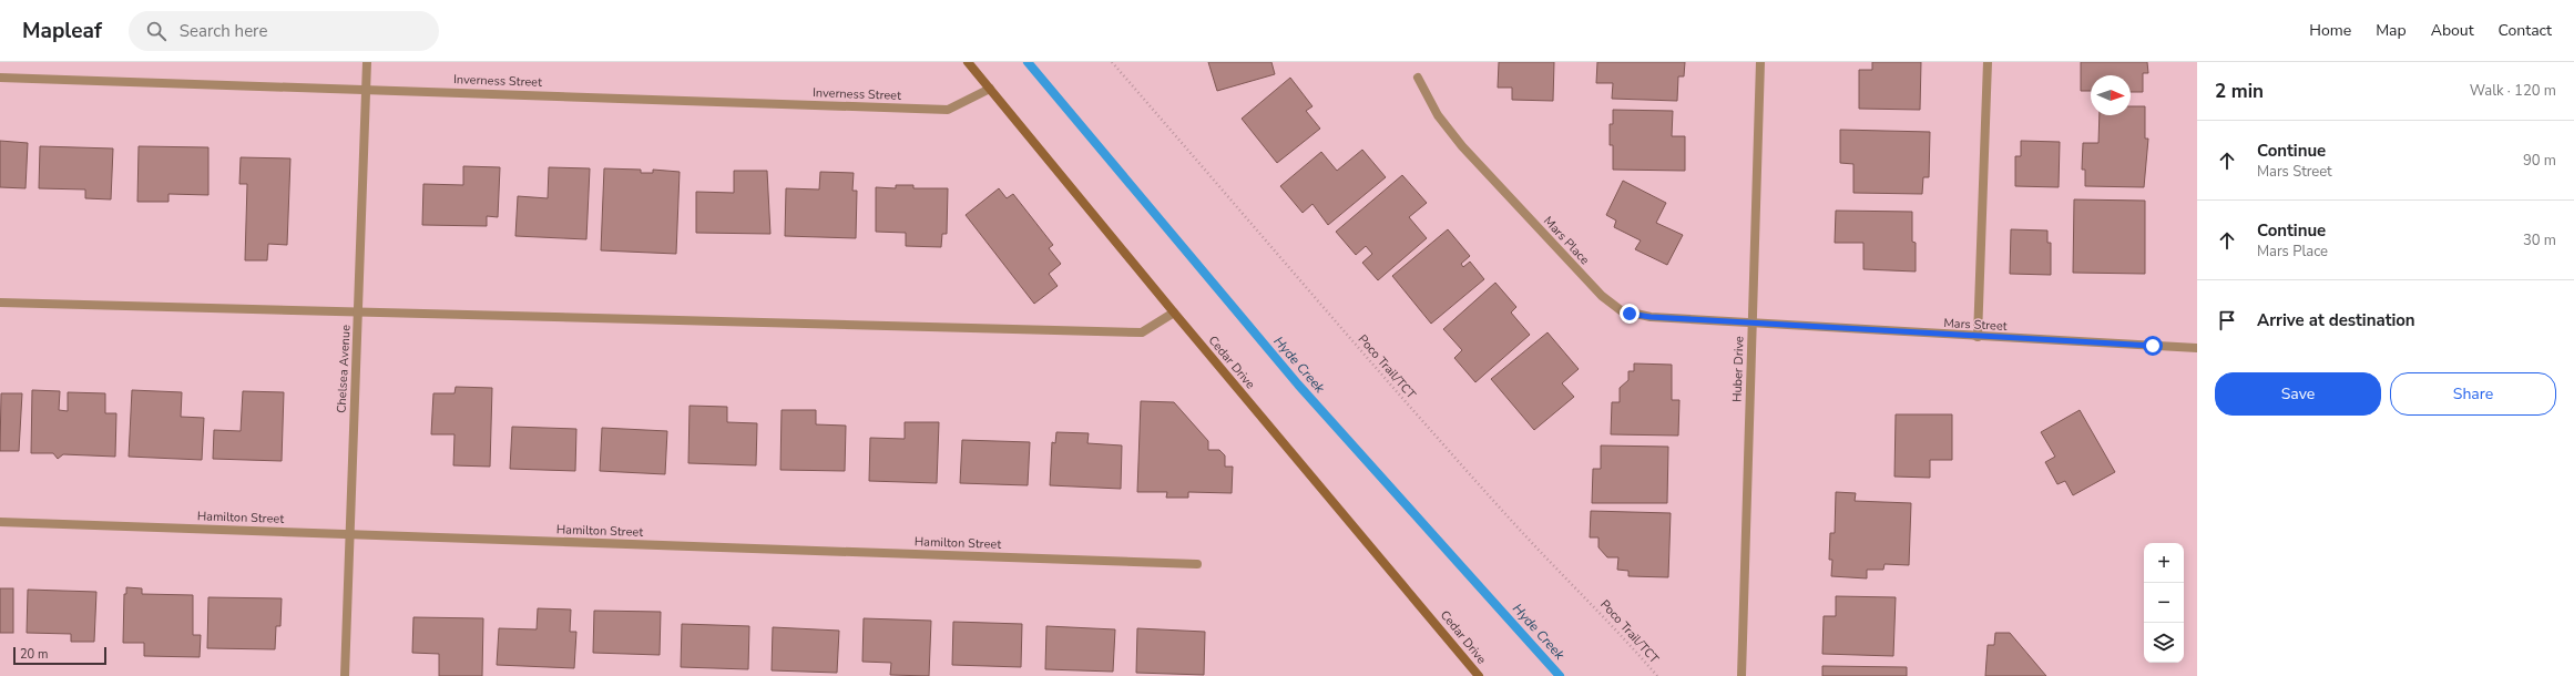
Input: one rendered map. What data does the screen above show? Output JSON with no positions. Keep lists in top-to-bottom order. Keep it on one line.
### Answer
{"streets":{"street":["Inverness Street","Mars Place","Mars Street","Cedar Drive","Chelsea Avenue","Huber Drive","Hamilton Street"],"path":["Poco Trail/TCT"]},"crossings":[["Inverness Street","Cedar Drive"],["Inverness Street","Chelsea Avenue"],["Mars Place","Mars Street"],["Mars Place","Huber Drive"],["Mars Street","Huber Drive"],["Chelsea Avenue","Hamilton Street"]],"water":["Hyde Creek"],"scale_bar":"20 m","north":"right","page":{"header":"Mapleaf","search":"Search here","nav":["Home","Map","About","Contact"],"heading":["2 min","Walk · 120 m"],"list":[["Continue","Mars Street","90 m"],["Continue","Mars Place","30 m"],"Arrive at destination"],"buttons":["Save","Share"],"map_buttons":["+","−"],"scale":"20 m"}}
